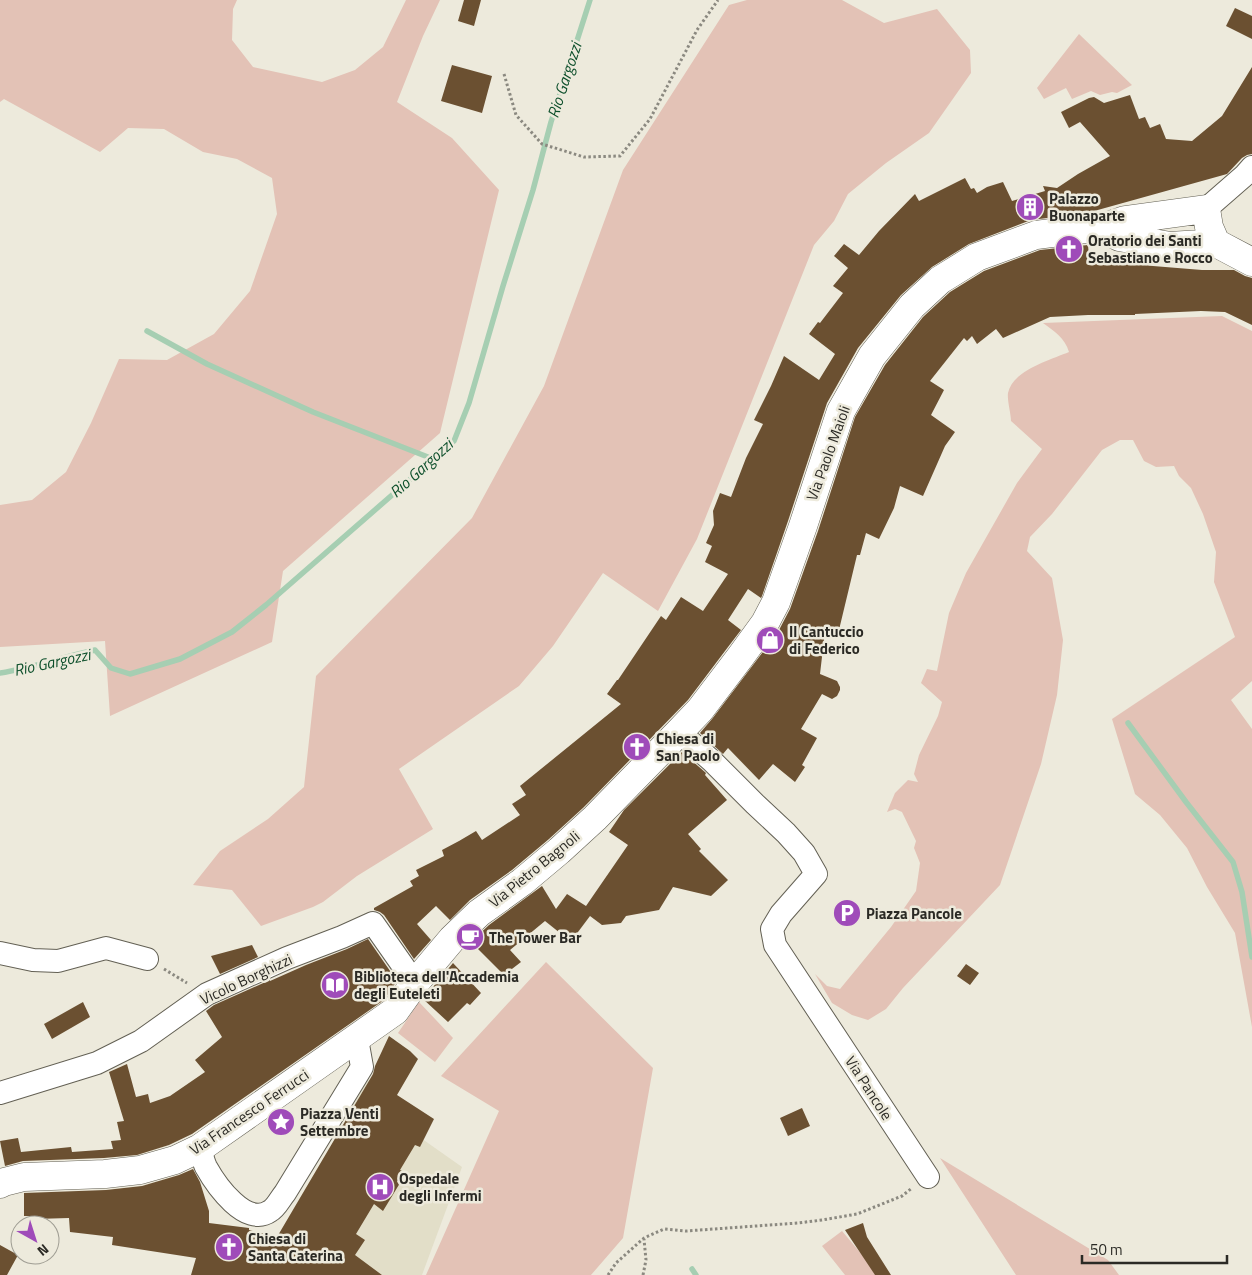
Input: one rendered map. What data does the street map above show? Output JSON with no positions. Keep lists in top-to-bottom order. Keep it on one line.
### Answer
{"streets":{"street":["Via Paolo Maioli","Via Pietro Bagnoli","Vicolo Borghizzi","Via Pancole","Via Francesco Ferrucci"]},"crossings":[["Via Paolo Maioli","Via Pietro Bagnoli"],["Via Paolo Maioli","Via Pancole"],["Via Pietro Bagnoli","Vicolo Borghizzi"],["Via Pietro Bagnoli","Via Pancole"],["Via Pietro Bagnoli","Via Francesco Ferrucci"]],"water":["Rio Gargozzi"],"places":{"building":["Palazzo Buonaparte"],"church":["Oratorio dei Santi Sebastiano e Rocco","Chiesa di San Paolo","Chiesa di Santa Caterina"],"shop":["Il Cantuccio di Federico"],"parking":["Piazza Pancole"],"cafe":["The Tower Bar"],"library":["Biblioteca dell'Accademia degli Euteleti"],"place":["Piazza Venti Settembre"],"hospital":["Ospedale degli Infermi"]},"scale_bar":"50 m","north":"bottom right"}
